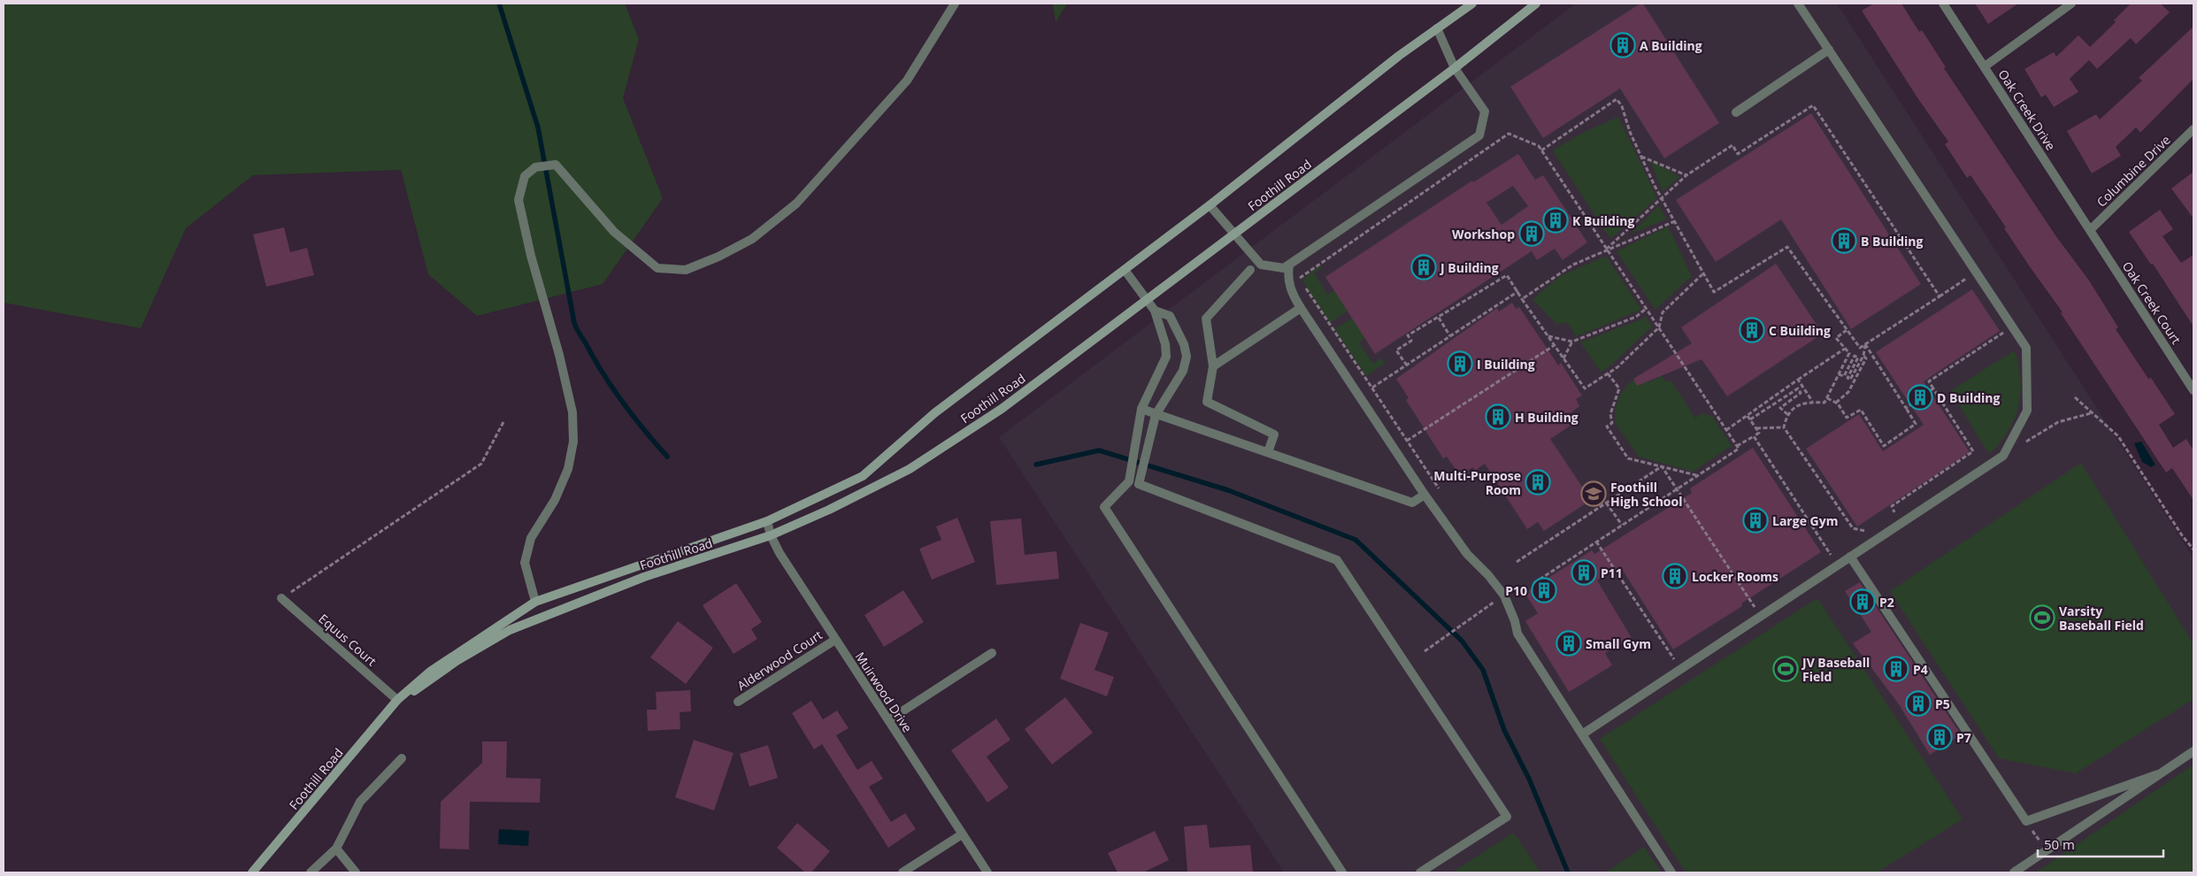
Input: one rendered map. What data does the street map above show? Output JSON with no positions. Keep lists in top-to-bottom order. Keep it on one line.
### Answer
{"streets":{"main road":["Foothill Road"],"street":["Oak Creek Drive","Columbine Drive","Oak Creek Court","Equus Court","Alderwood Court","Muirwood Drive"]},"crossings":[["Oak Creek Drive","Columbine Drive"],["Oak Creek Drive","Oak Creek Court"],["Columbine Drive","Oak Creek Court"],["Foothill Road","Equus Court"],["Foothill Road","Muirwood Drive"],["Alderwood Court","Muirwood Drive"]],"places":{"building":["A Building","K Building","Workshop","B Building","J Building","C Building","I Building","D Building","H Building","Multi-Purpose Room","Large Gym","P11","Locker Rooms","P10","P2","Small Gym","P4","P5","P7"],"school or university":["Foothill High School"],"sports":["Varsity Baseball Field","JV Baseball Field"]},"scale_bar":"50 m"}
